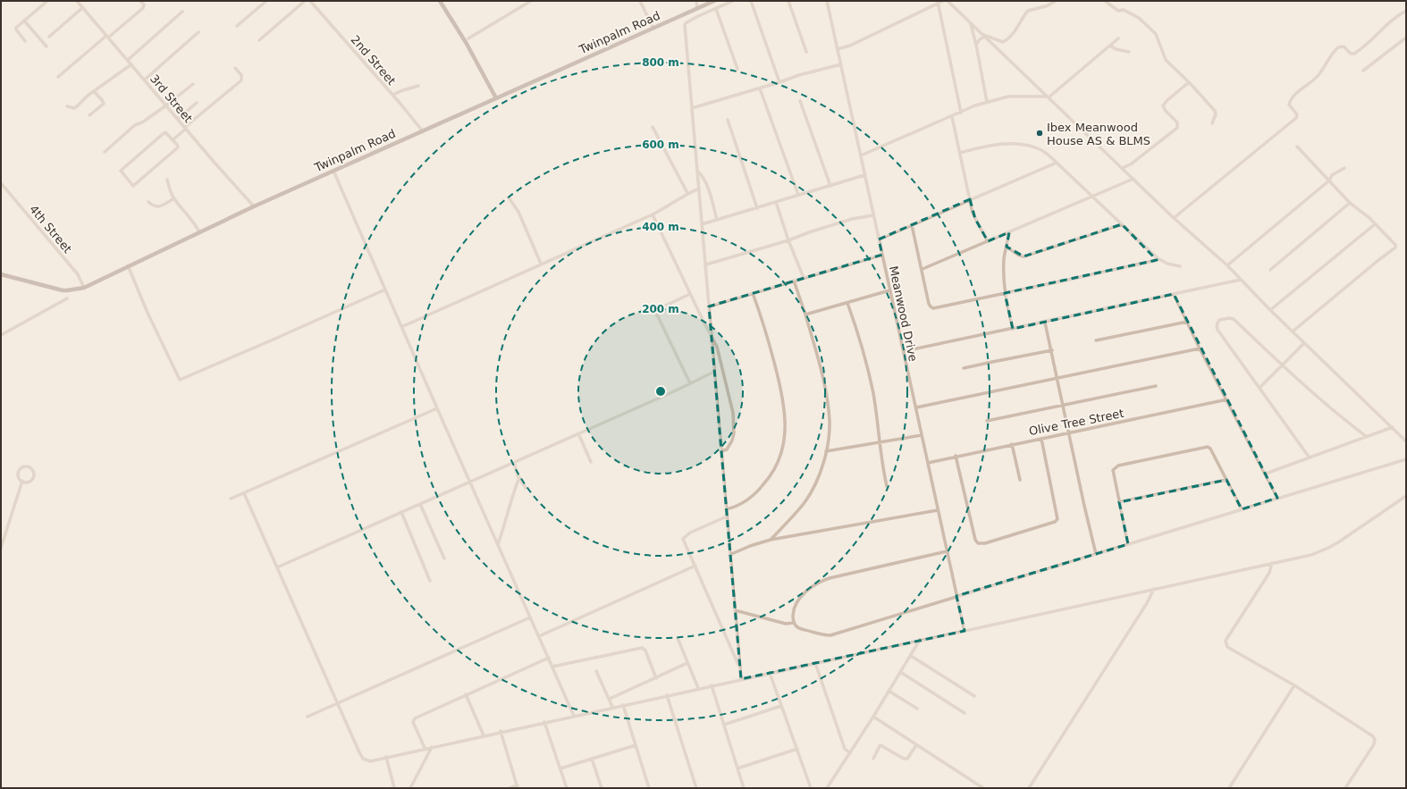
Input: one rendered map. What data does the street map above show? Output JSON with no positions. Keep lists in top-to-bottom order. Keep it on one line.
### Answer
{"streets":{"main road":["Twinpalm Road"],"street":["2nd Street","3rd Street","4th Street","Meanwood Drive","Olive Tree Street"]},"crossings":[["Twinpalm Road","2nd Street"],["Twinpalm Road","3rd Street"],["Twinpalm Road","4th Street"],["Meanwood Drive","Olive Tree Street"]],"places":["Ibex Meanwood House AS & BLMS"],"rings":["800 m","600 m","400 m","200 m"]}
